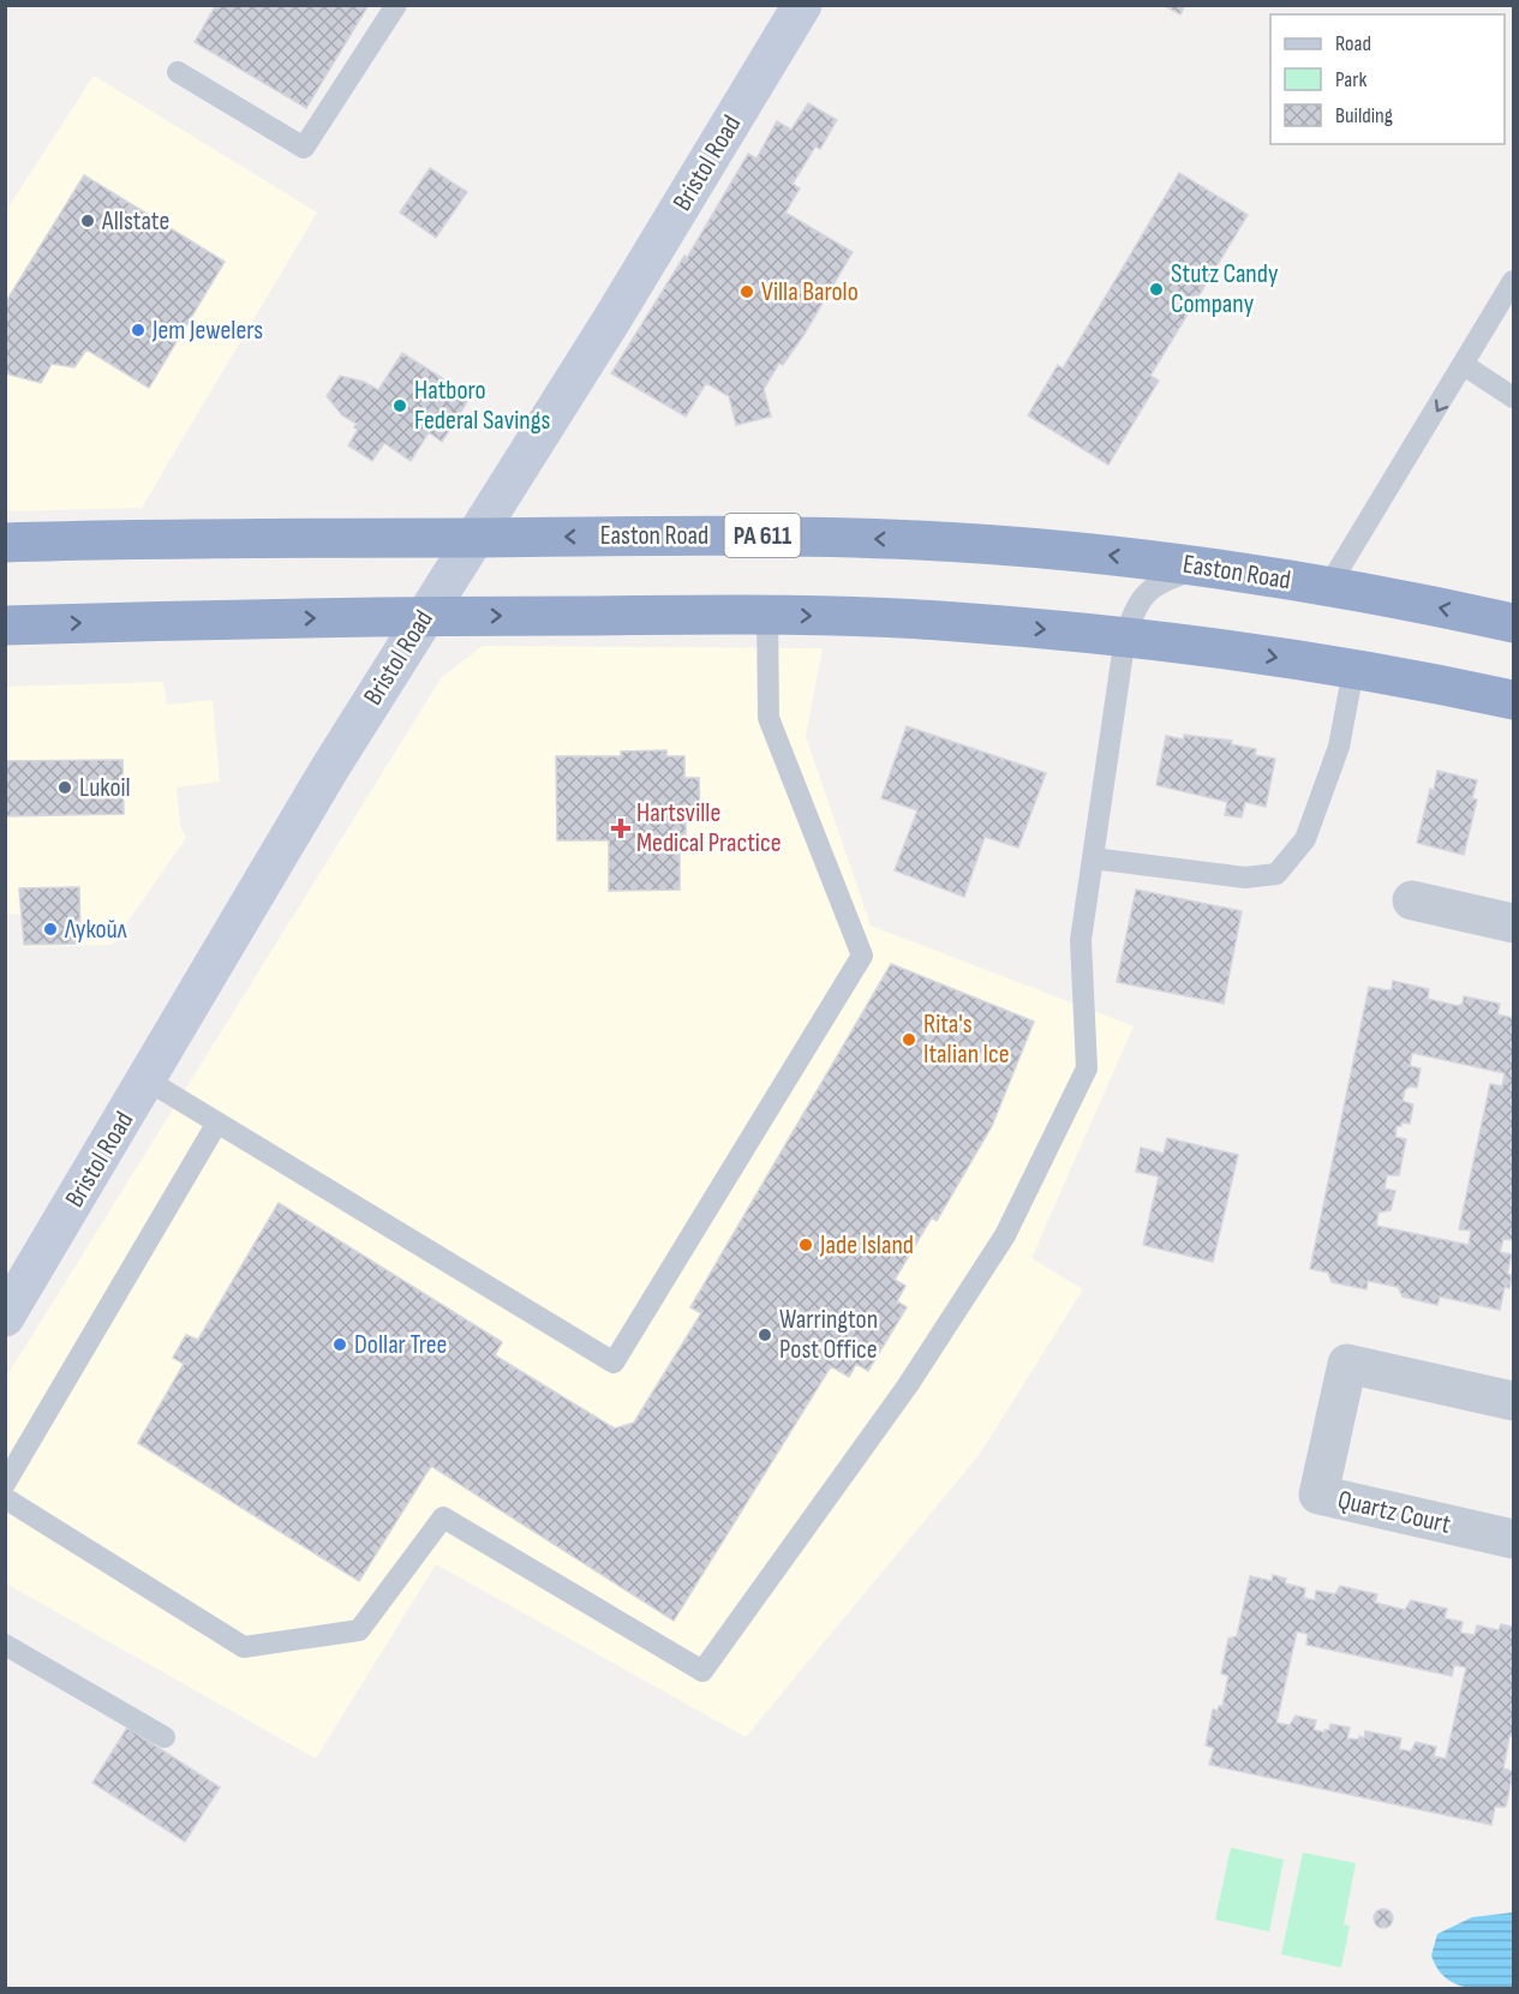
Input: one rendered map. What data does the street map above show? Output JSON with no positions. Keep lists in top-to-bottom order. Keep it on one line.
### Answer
{"streets":{"highway":["Easton Road","PA 611"],"main road":["Bristol Road"],"street":["Quartz Court"]},"crossings":[["Bristol Road","Easton Road"]],"places":{"other":["Allstate","Stutz Candy Company","Villa Barolo","Jem Jewelers","Hatboro Federal Savings","Lukoil","Лукойл","Rita's Italian Ice","Jade Island","Warrington Post Office","Dollar Tree"],"health":["Hartsville Medical Practice"]},"legend":["Road","Park","Building"]}
